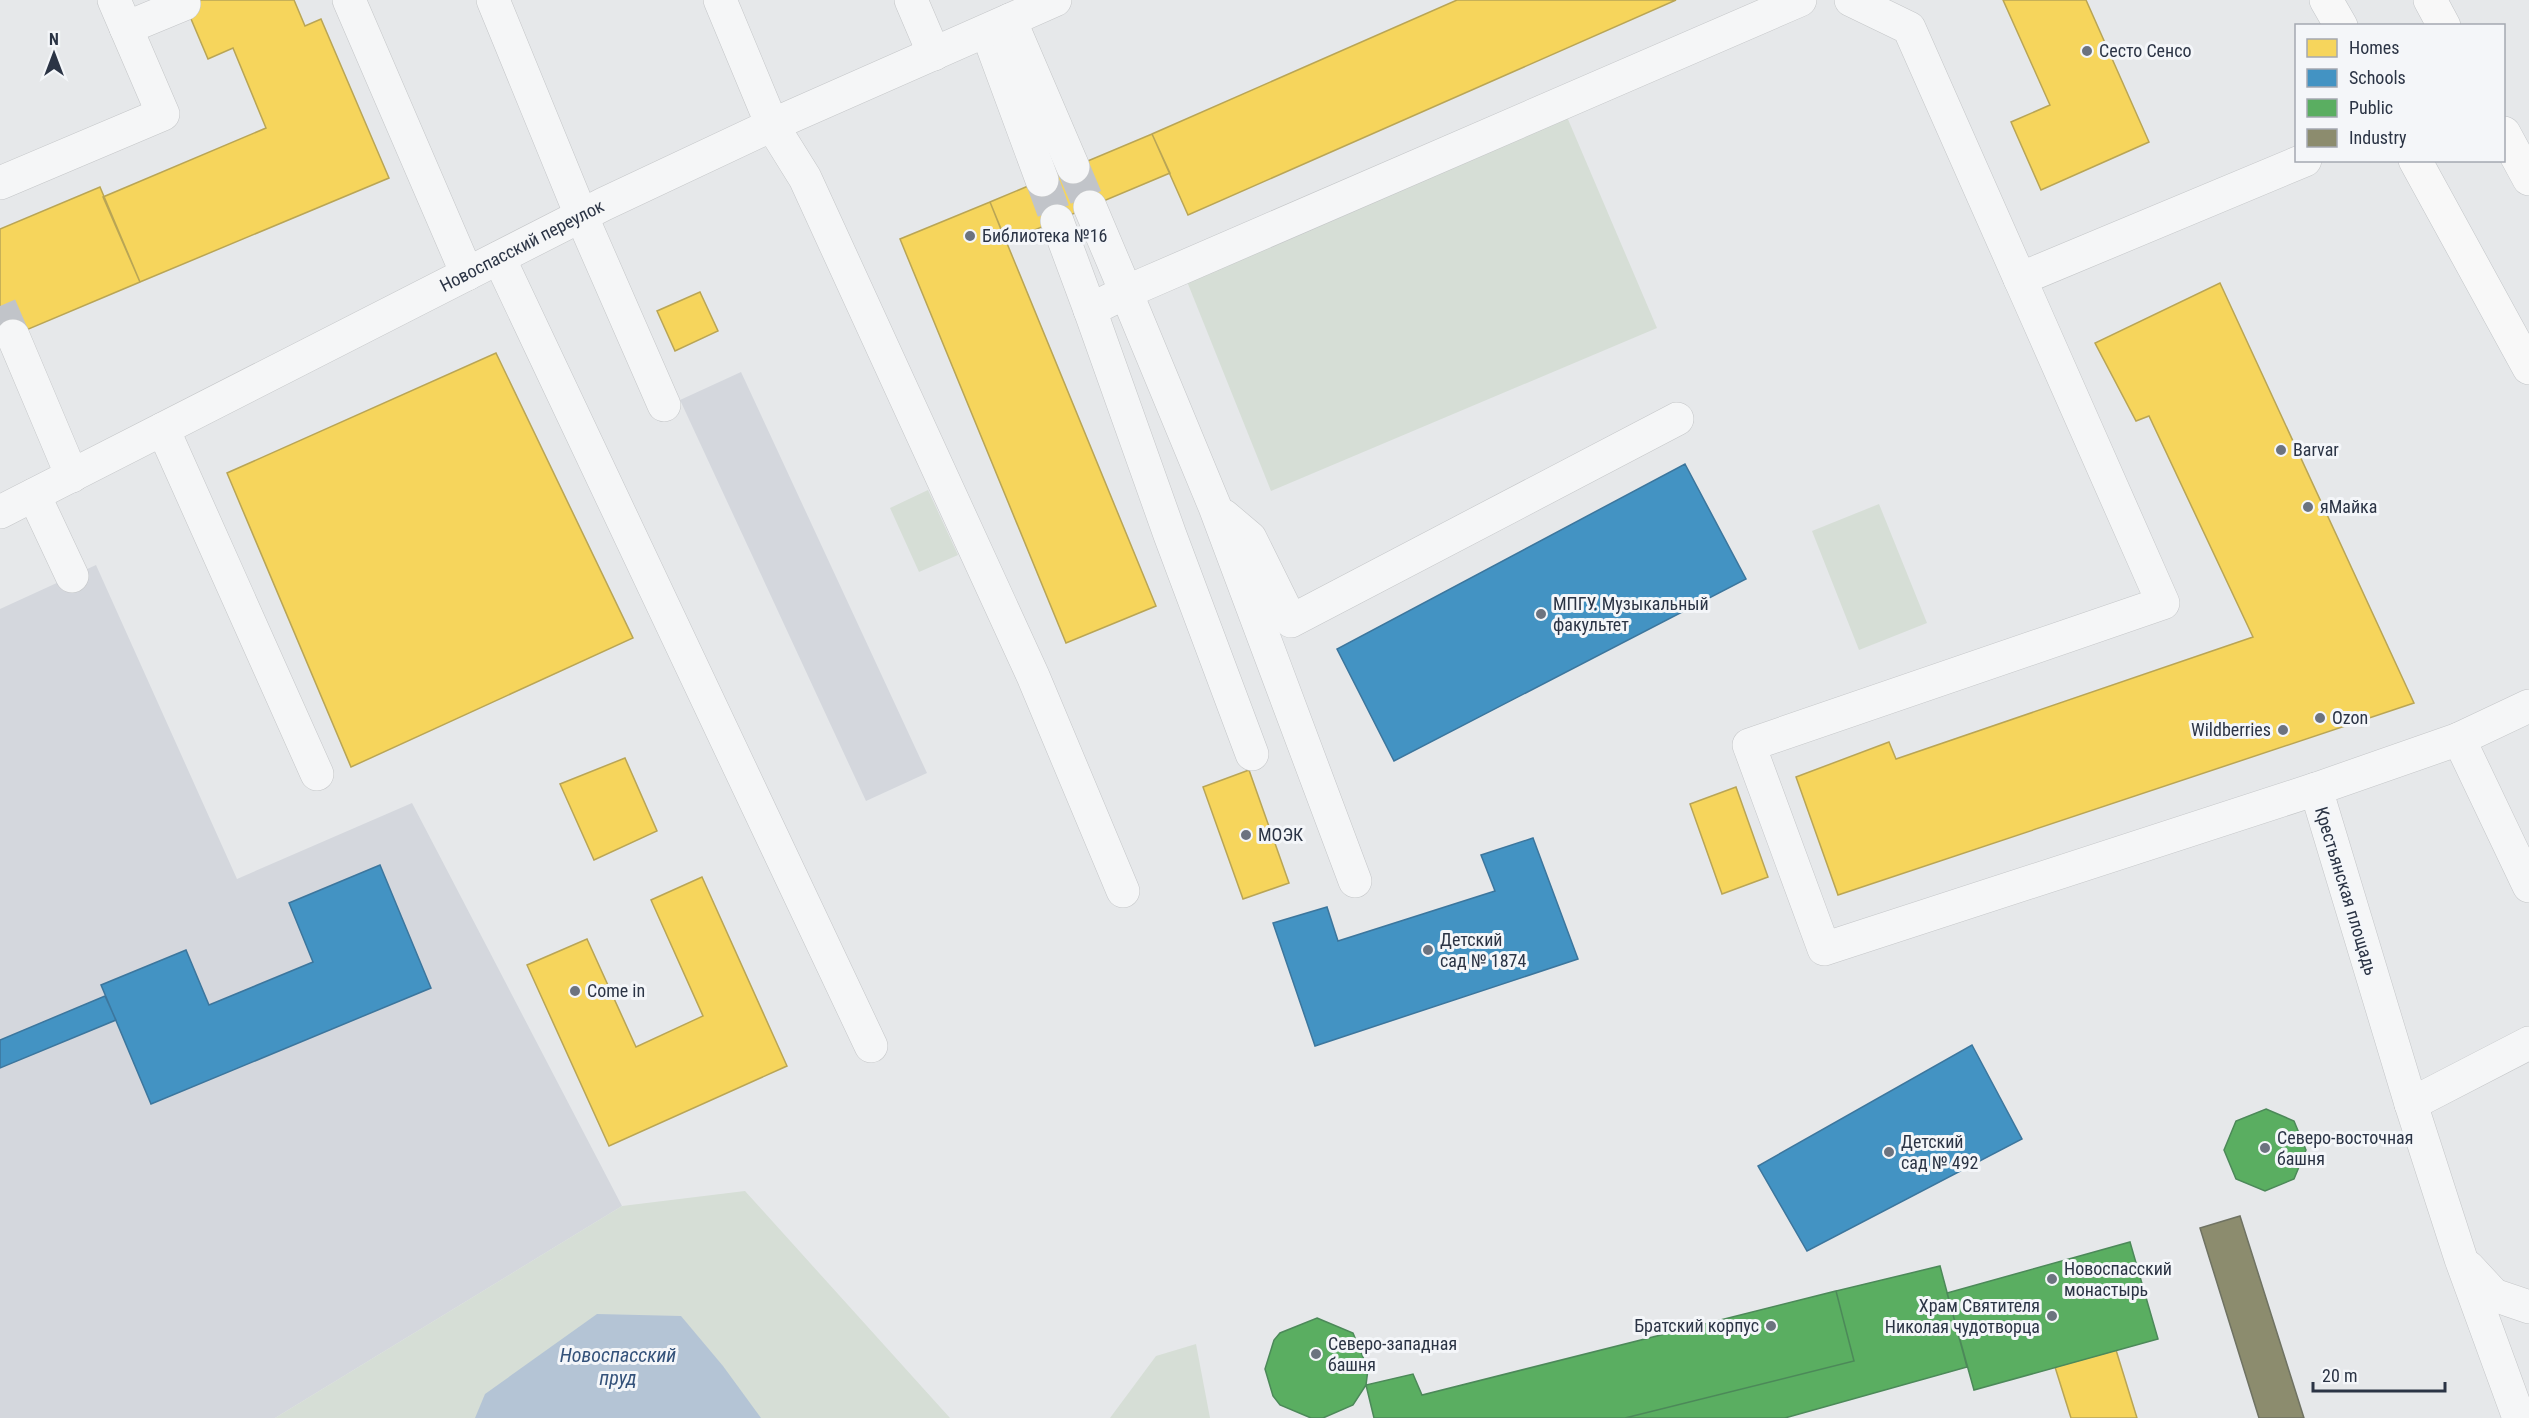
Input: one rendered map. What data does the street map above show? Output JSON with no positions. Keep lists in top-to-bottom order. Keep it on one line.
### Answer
{"streets":{"street":["Новоспасский переулок","Крестьянская площадь"]},"water":["Новоспасский пруд"],"places":["Сесто Сенсо","Библиотека №16","Barvar","яМайка","МПГУ. Музыкальный факультет","Ozon","Wildberries","МОЭК","Детский сад № 1874","Come in","Северо-восточная башня","Детский сад № 492","Новоспасский монастырь","Храм Святителя Николая чудотворца","Братский корпус","Северо-западная башня"],"legend":["Homes","Schools","Public","Industry"],"scale_bar":"20 m","north":"top"}
